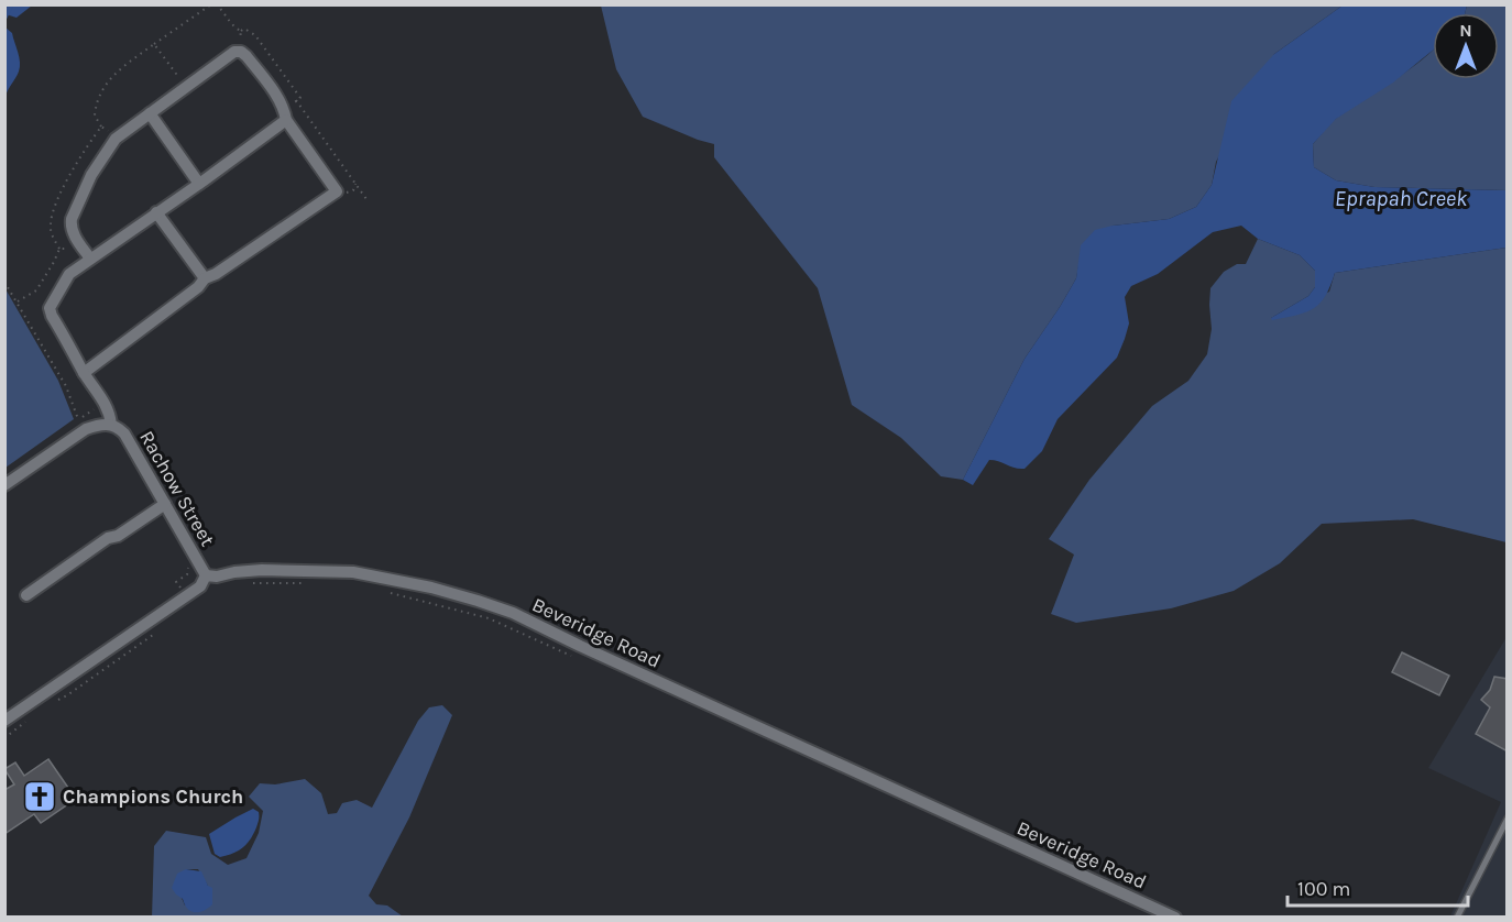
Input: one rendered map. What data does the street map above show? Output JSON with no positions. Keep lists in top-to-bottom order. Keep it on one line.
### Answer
{"streets":{"street":["Rachow Street","Beveridge Road"]},"crossings":[["Rachow Street","Beveridge Road"]],"water":["Eprapah Creek"],"places":{"church":["Champions Church"]},"scale_bar":"100 m","north":"top"}
